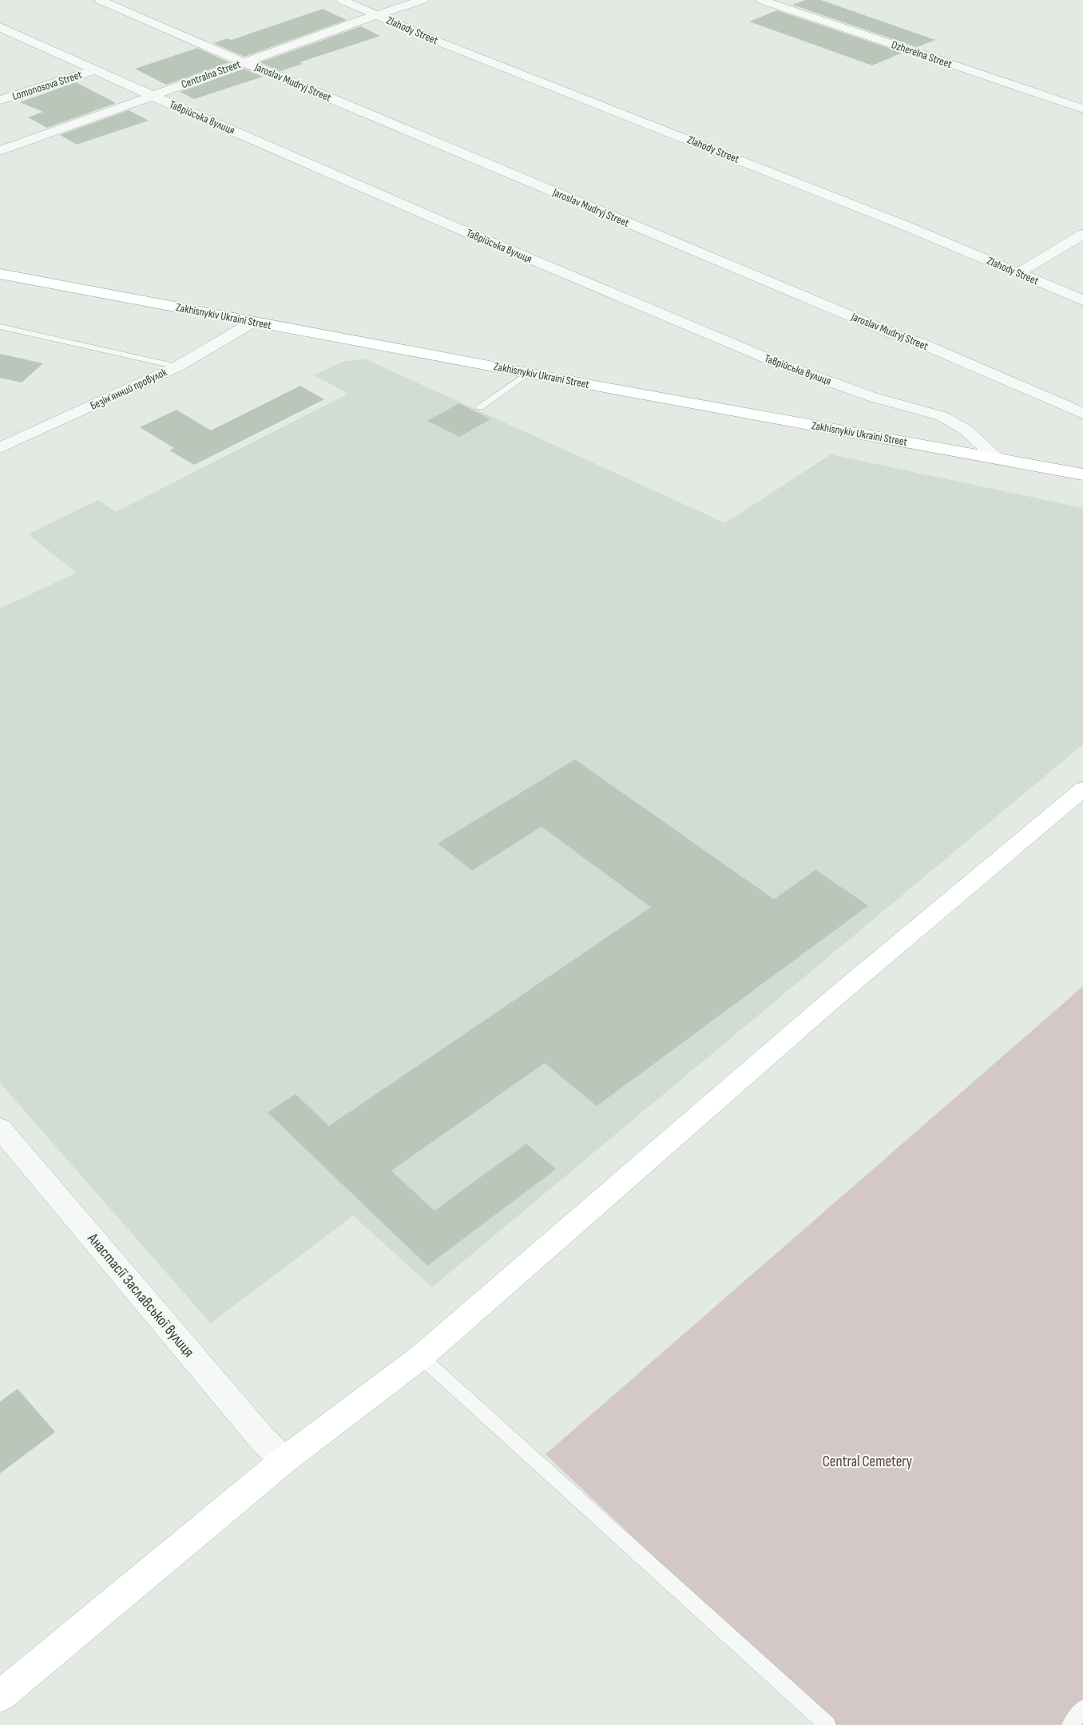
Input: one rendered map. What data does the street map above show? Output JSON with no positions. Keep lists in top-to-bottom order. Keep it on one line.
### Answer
{"streets":{"main road":["Zakhisnykiv Ukraini Street"],"street":["Zlahody Street","Dzherelna Street","Centralna Street","Jaroslav Mudryj Street","Lomonosova Street","Таврійська вулиця","Безімʼянний провулок","Анастасії Заславської вулиця"]},"crossings":[["Zlahody Street","Centralna Street"],["Centralna Street","Jaroslav Mudryj Street"],["Centralna Street","Таврійська вулиця"],["Lomonosova Street","Таврійська вулиця"],["Таврійська вулиця","Zakhisnykiv Ukraini Street"],["Zakhisnykiv Ukraini Street","Безімʼянний провулок"]],"parks":["Central Cemetery"]}
